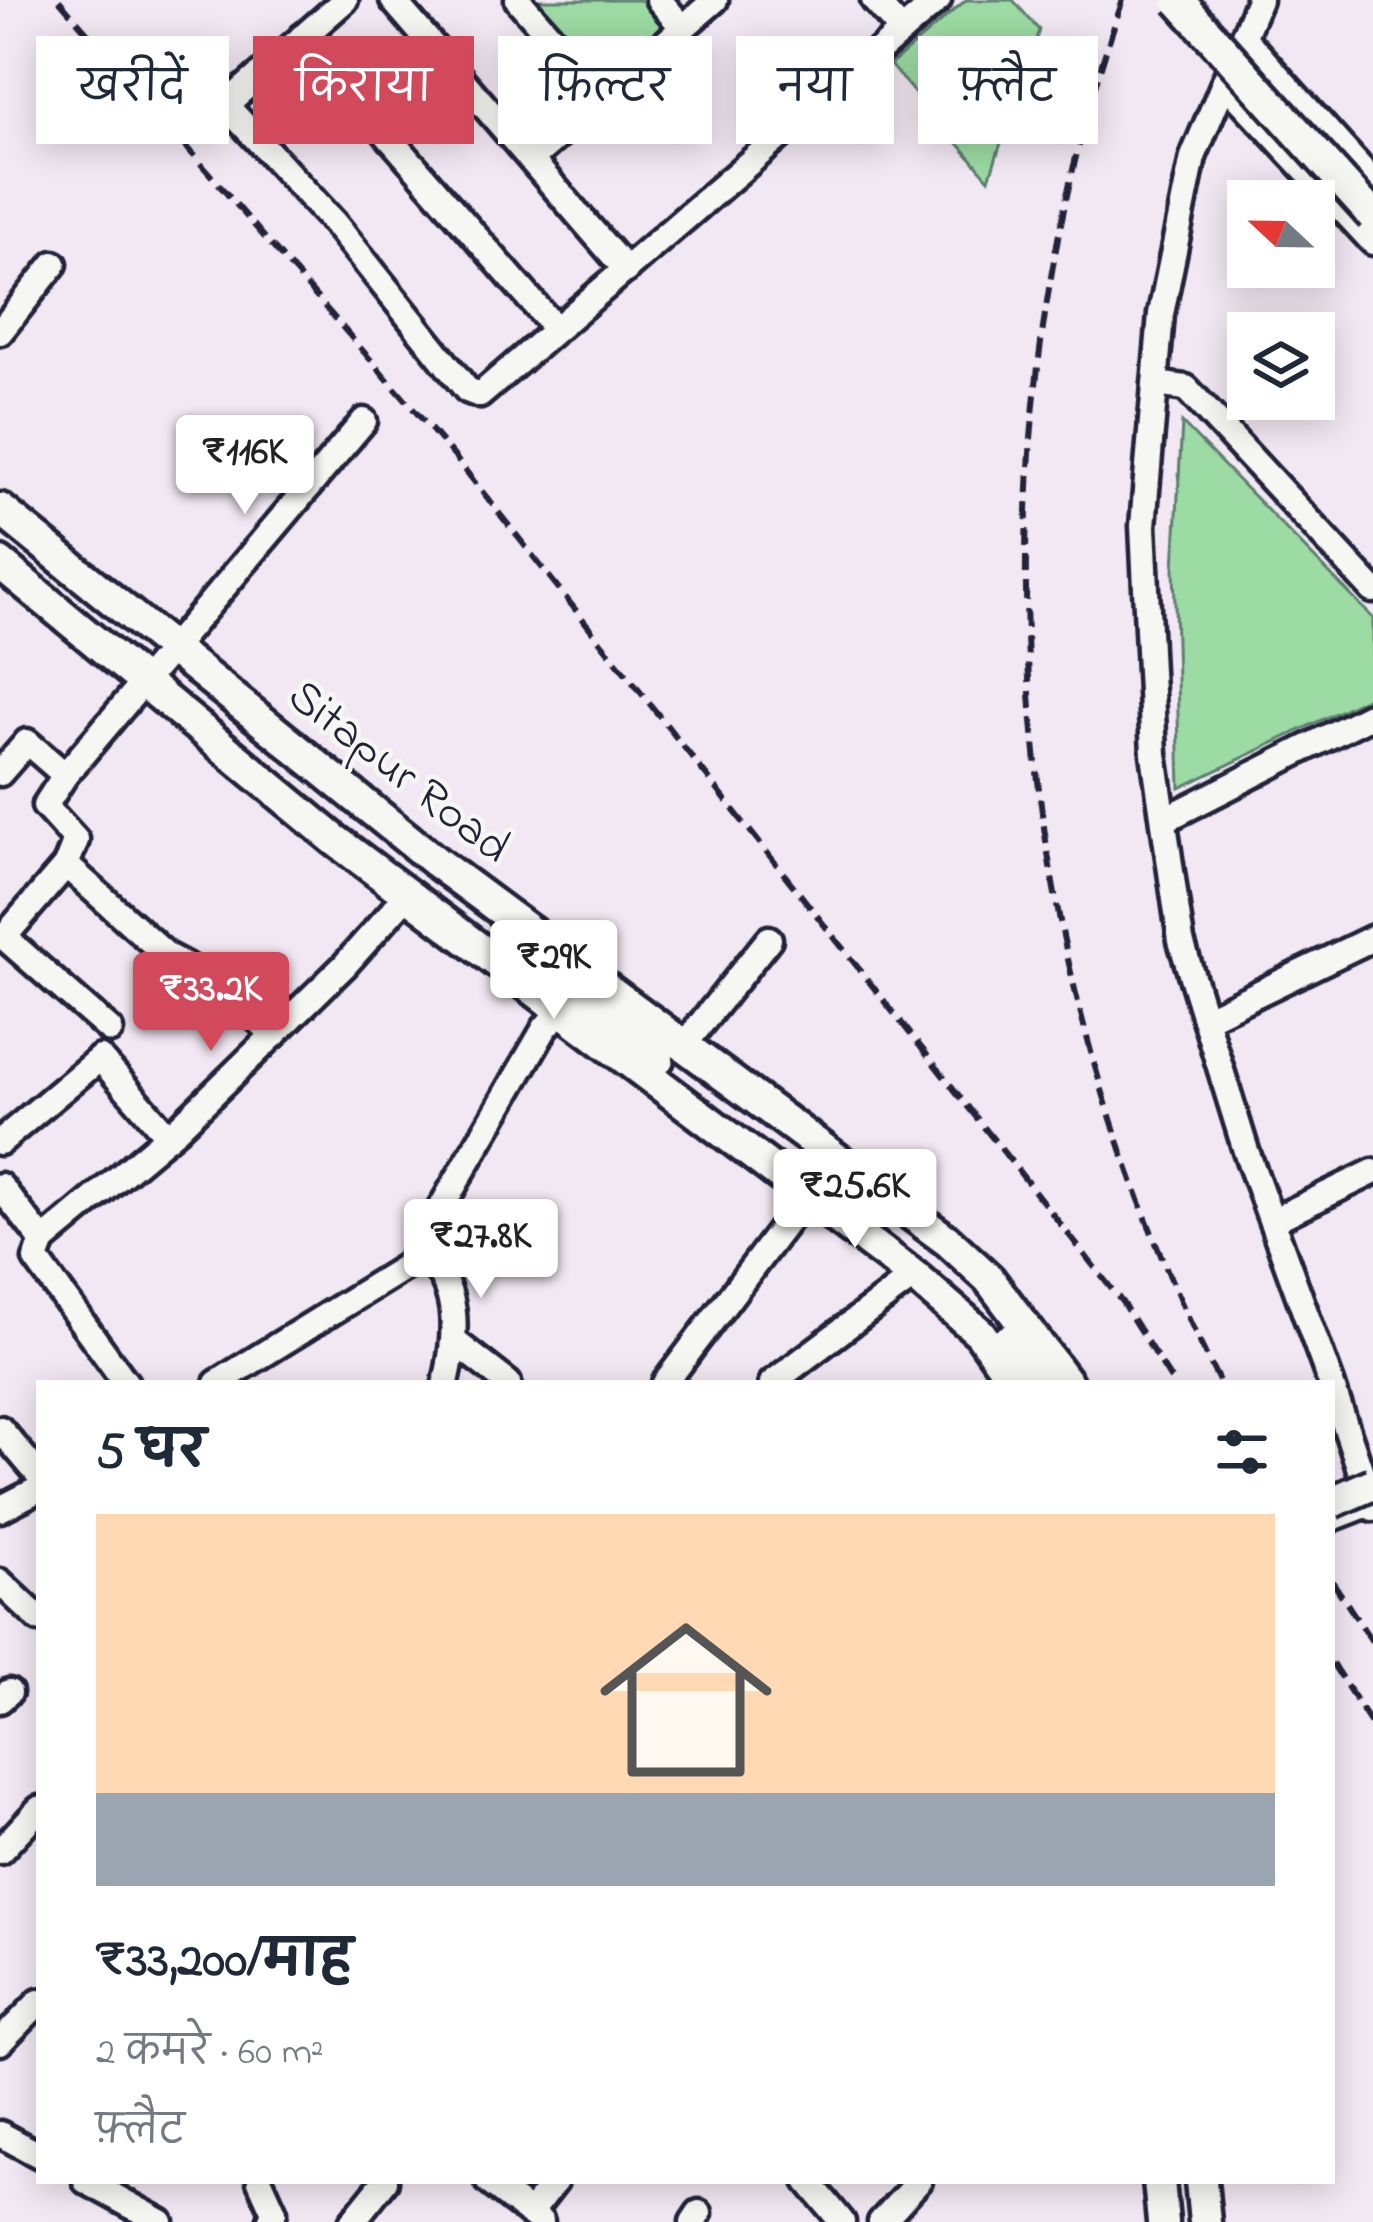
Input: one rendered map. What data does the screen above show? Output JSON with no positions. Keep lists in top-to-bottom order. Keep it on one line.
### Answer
{"streets":{"main road":["Sitapur Road"]},"north":"left","page":{"chip":["खरीदें","किराया","फ़िल्टर","नया","फ़्लैट"],"price":["₹116K","₹29K","₹33.2K","₹25.6K","₹27.8K"],"heading":"5 घर","list":[{"name":"₹33,200/माह","note":"2 कमरे · 60 m² · फ़्लैट"}]}}
